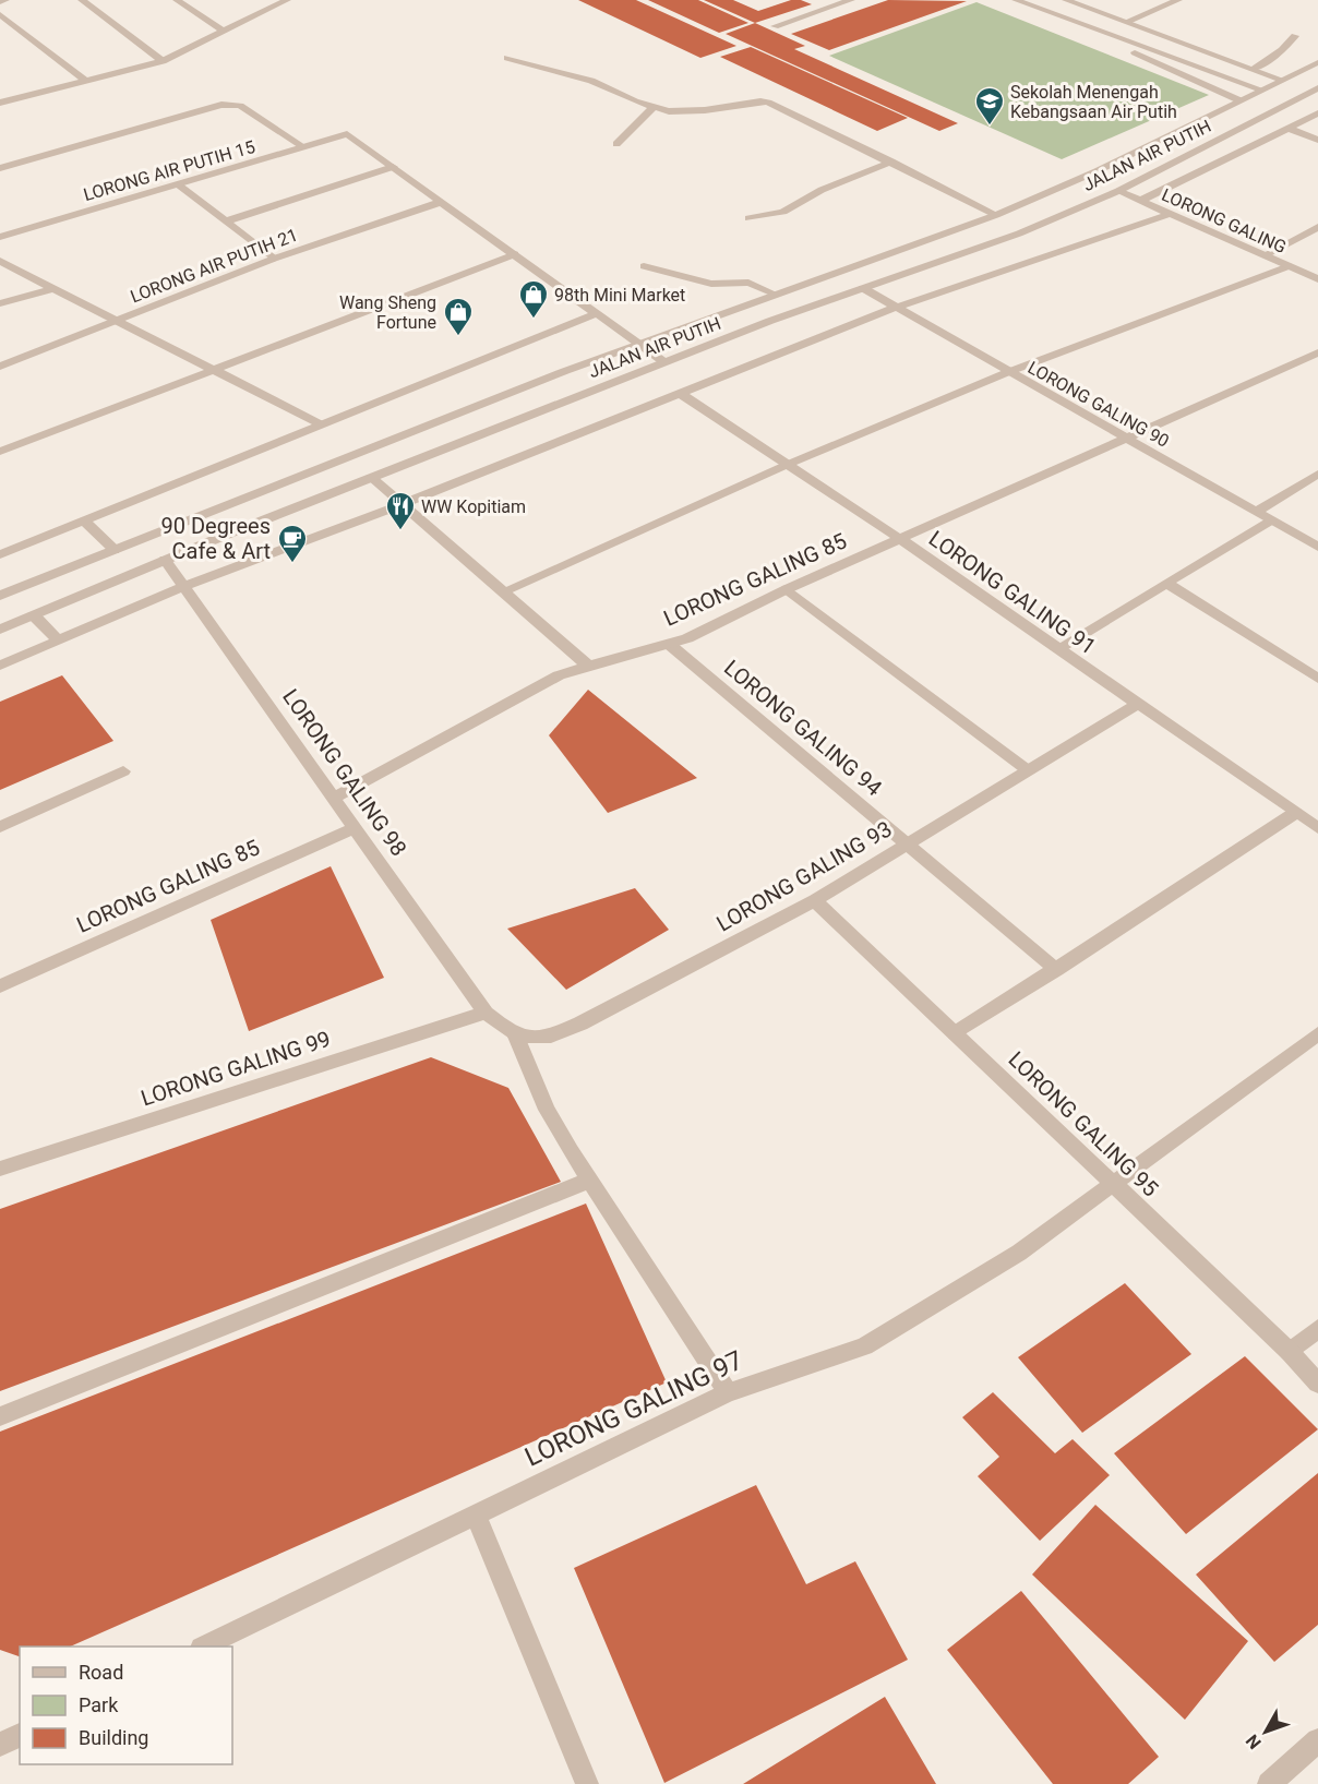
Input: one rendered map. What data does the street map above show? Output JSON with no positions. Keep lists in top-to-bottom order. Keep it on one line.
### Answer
{"streets":{"street":["JALAN AIR PUTIH","LORONG AIR PUTIH 15","LORONG GALING","LORONG AIR PUTIH 21","LORONG GALING 90","LORONG GALING 85","LORONG GALING 91","LORONG GALING 94","LORONG GALING 98","LORONG GALING 93","LORONG GALING 99","LORONG GALING 95","LORONG GALING 97"]},"crossings":[["JALAN AIR PUTIH","LORONG GALING"],["JALAN AIR PUTIH","LORONG GALING 90"],["JALAN AIR PUTIH","LORONG GALING 98"],["LORONG GALING 90","LORONG GALING 85"],["LORONG GALING 85","LORONG GALING 91"],["LORONG GALING 85","LORONG GALING 94"],["LORONG GALING 85","LORONG GALING 98"],["LORONG GALING 91","LORONG GALING 93"],["LORONG GALING 94","LORONG GALING 93"],["LORONG GALING 98","LORONG GALING 99"],["LORONG GALING 93","LORONG GALING 95"],["LORONG GALING 95","LORONG GALING 97"]],"places":{"school or university":["Sekolah Menengah Kebangsaan Air Putih"],"shop":["98th Mini Market","Wang Sheng Fortune"],"restaurant":["WW Kopitiam"],"cafe":["90 Degrees Cafe & Art"]},"legend":["Road","Park","Building"],"north":"bottom left"}
